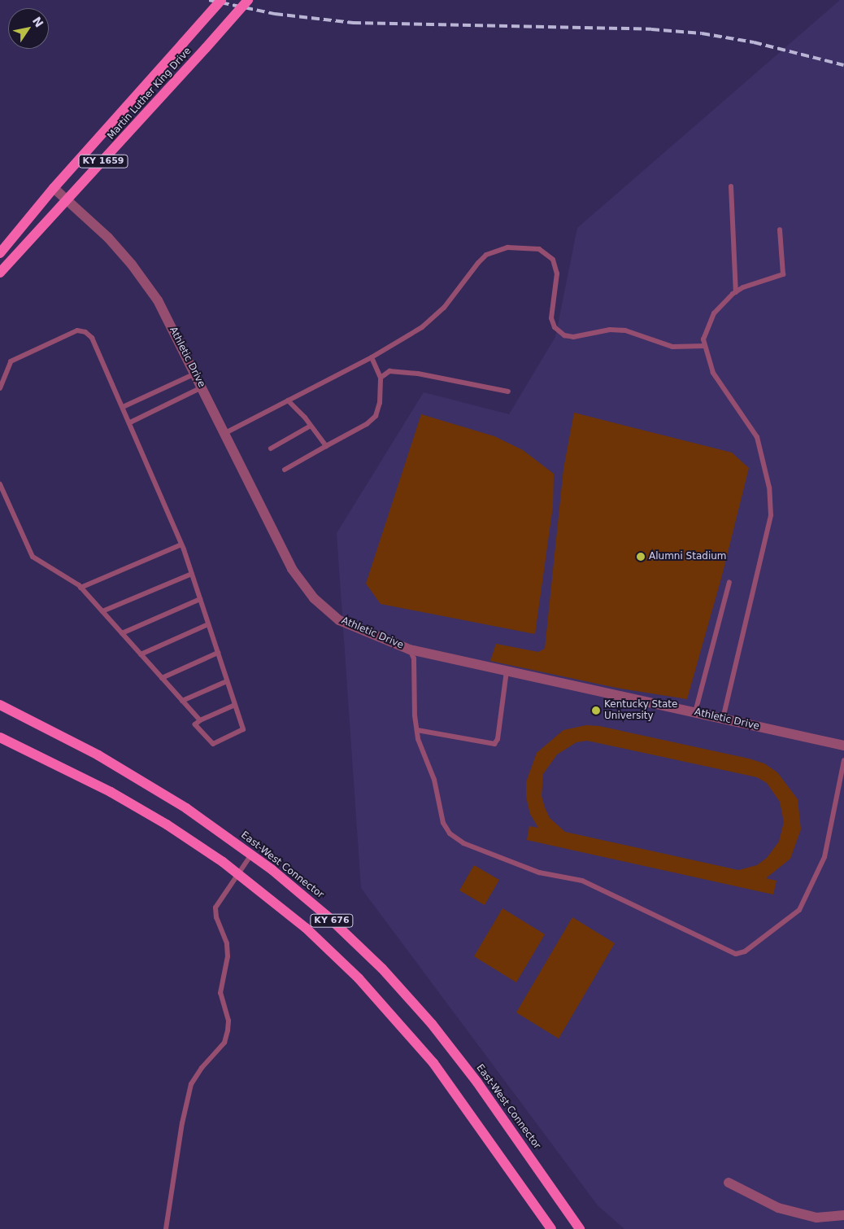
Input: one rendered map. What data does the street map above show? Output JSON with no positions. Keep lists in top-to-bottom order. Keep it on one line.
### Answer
{"streets":{"main road":["Martin Luther King Drive","KY 1659","East-West Connector","KY 676"],"street":["Athletic Drive"]},"crossings":[["Martin Luther King Drive","Athletic Drive"]],"places":["Alumni Stadium","Kentucky State University"],"north":"top right"}
